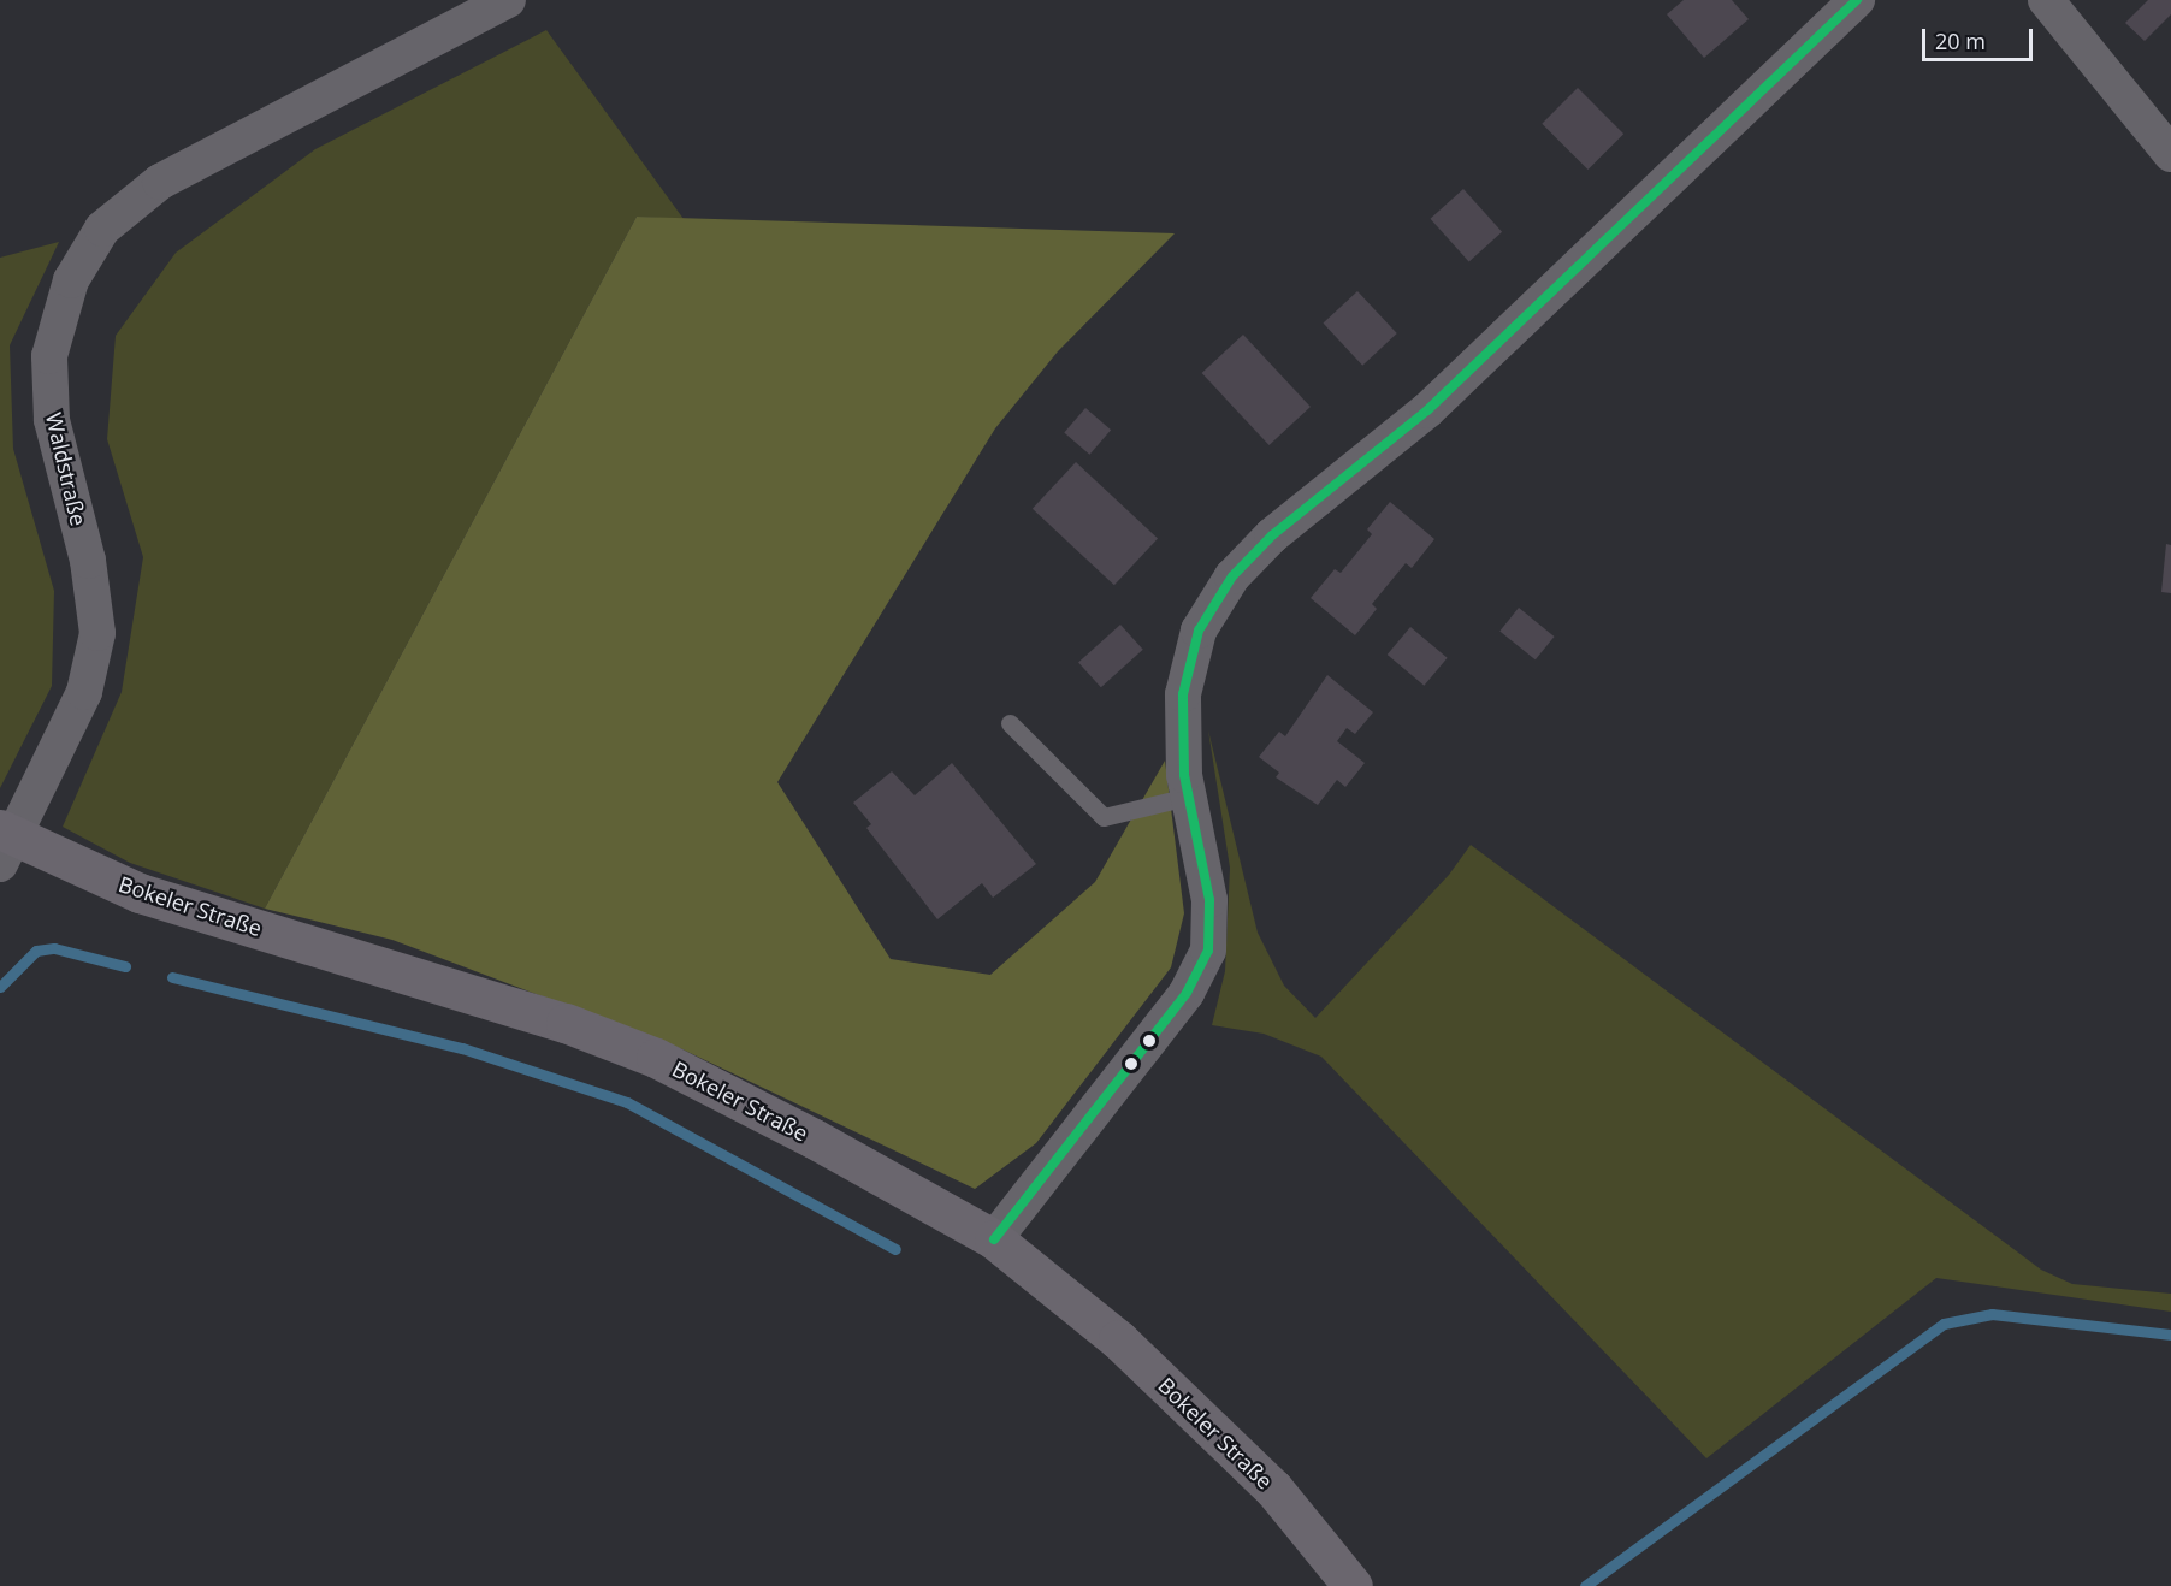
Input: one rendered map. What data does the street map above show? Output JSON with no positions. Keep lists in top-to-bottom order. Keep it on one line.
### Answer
{"streets":{"street":["Waldstraße","Bokeler Straße"]},"crossings":[["Waldstraße","Bokeler Straße"]],"scale_bar":"20 m"}
